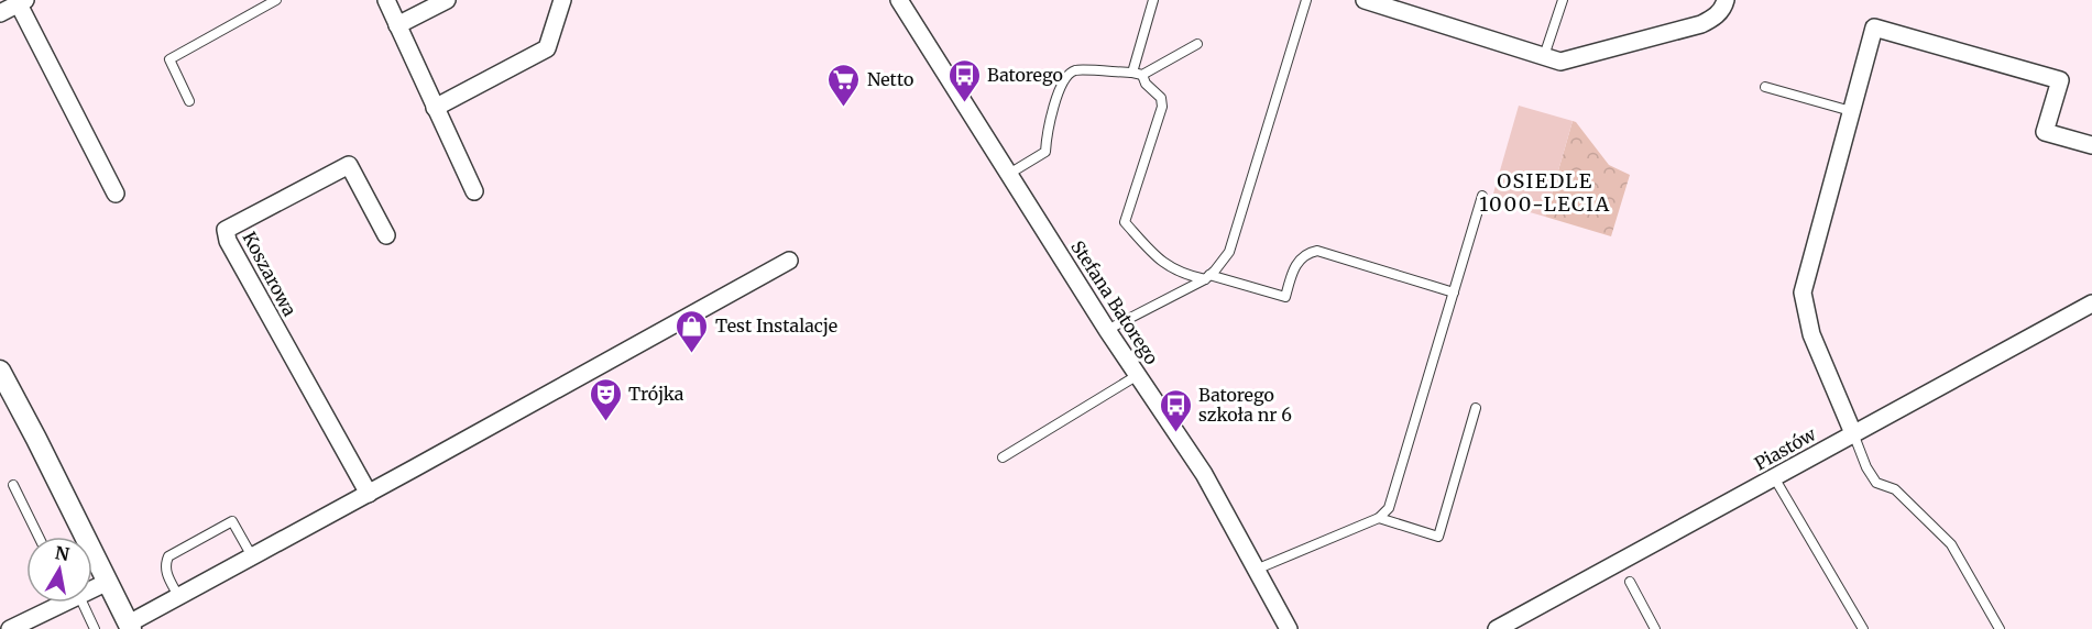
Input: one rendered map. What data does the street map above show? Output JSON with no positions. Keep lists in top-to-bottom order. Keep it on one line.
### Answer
{"streets":{"street":["Koszarowa","Stefana Batorego","Piastów"]},"districts":["OSIEDLE 1000-LECIA"],"places":{"bus stop":["Batorego","Batorego szkoła nr 6"],"supermarket":["Netto"],"shop":["Test Instalacje"],"theatre":["Trójka"]},"north":"top"}
